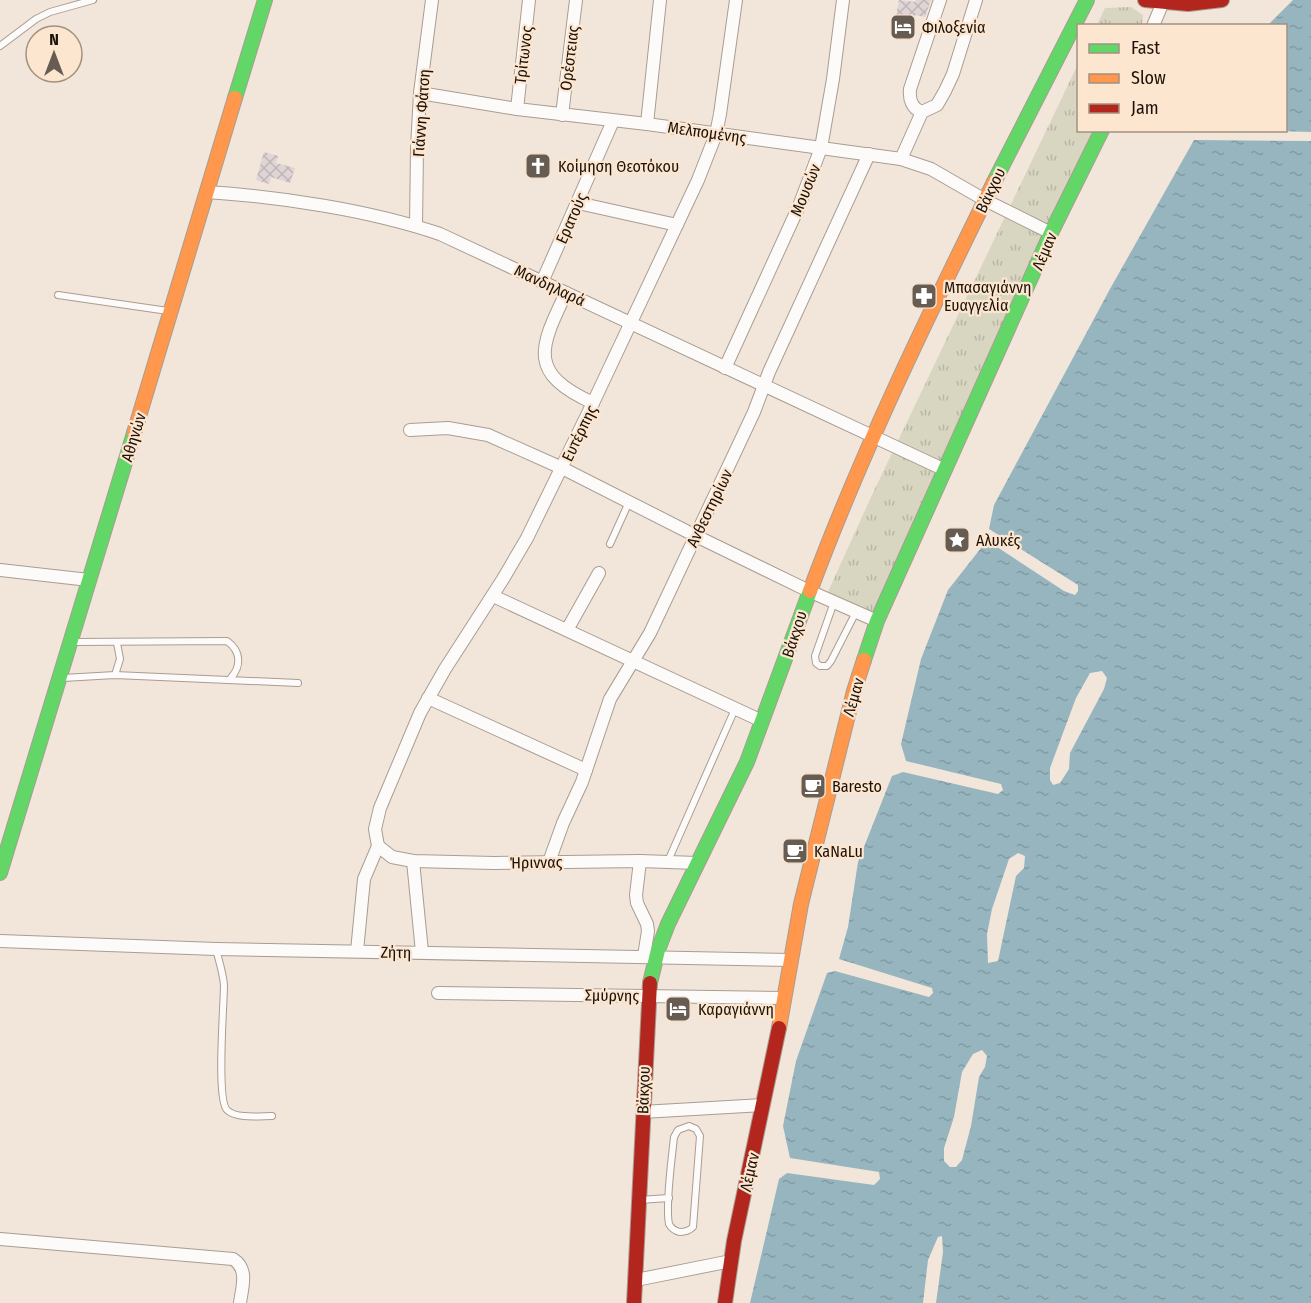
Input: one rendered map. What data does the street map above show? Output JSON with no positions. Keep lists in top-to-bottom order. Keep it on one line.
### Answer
{"streets":{"street":["Τρίτωνος","Ορέστειας","Γιάννη Φάτση","Μελπομένης","Μουσών","Βάκχου","Ερατούς","Λέμαν","Μανδηλαρά","Ευτέρπης","Αθηνών","Ανθεστηρίων","Ήριννας","Ζήτη","Σμύρνης"]},"crossings":[["Τρίτωνος","Μελπομένης"],["Ορέστειας","Μελπομένης"],["Γιάννη Φάτση","Μελπομένης"],["Γιάννη Φάτση","Μανδηλαρά"],["Μελπομένης","Μουσών"],["Μελπομένης","Βάκχου"],["Μελπομένης","Ερατούς"],["Μελπομένης","Λέμαν"],["Μελπομένης","Ευτέρπης"],["Μελπομένης","Ανθεστηρίων"],["Μουσών","Μανδηλαρά"],["Βάκχου","Μανδηλαρά"],["Βάκχου","Ήριννας"],["Βάκχου","Ζήτη"],["Βάκχου","Σμύρνης"],["Ερατούς","Μανδηλαρά"],["Λέμαν","Μανδηλαρά"],["Λέμαν","Ζήτη"],["Λέμαν","Σμύρνης"],["Μανδηλαρά","Ευτέρπης"],["Μανδηλαρά","Αθηνών"],["Μανδηλαρά","Ανθεστηρίων"],["Ευτέρπης","Ήριννας"],["Ανθεστηρίων","Ήριννας"]],"places":{"hotel":["Φιλοξενία","Καραγιάννη"],"church":["Κοίμηση Θεοτόκου"],"pharmacy":["Μπασαγιάννη Ευαγγελία"],"place":["Αλυκές"],"cafe":["Baresto","KaNaLu"]},"legend":["Fast","Slow","Jam"],"north":"top"}
